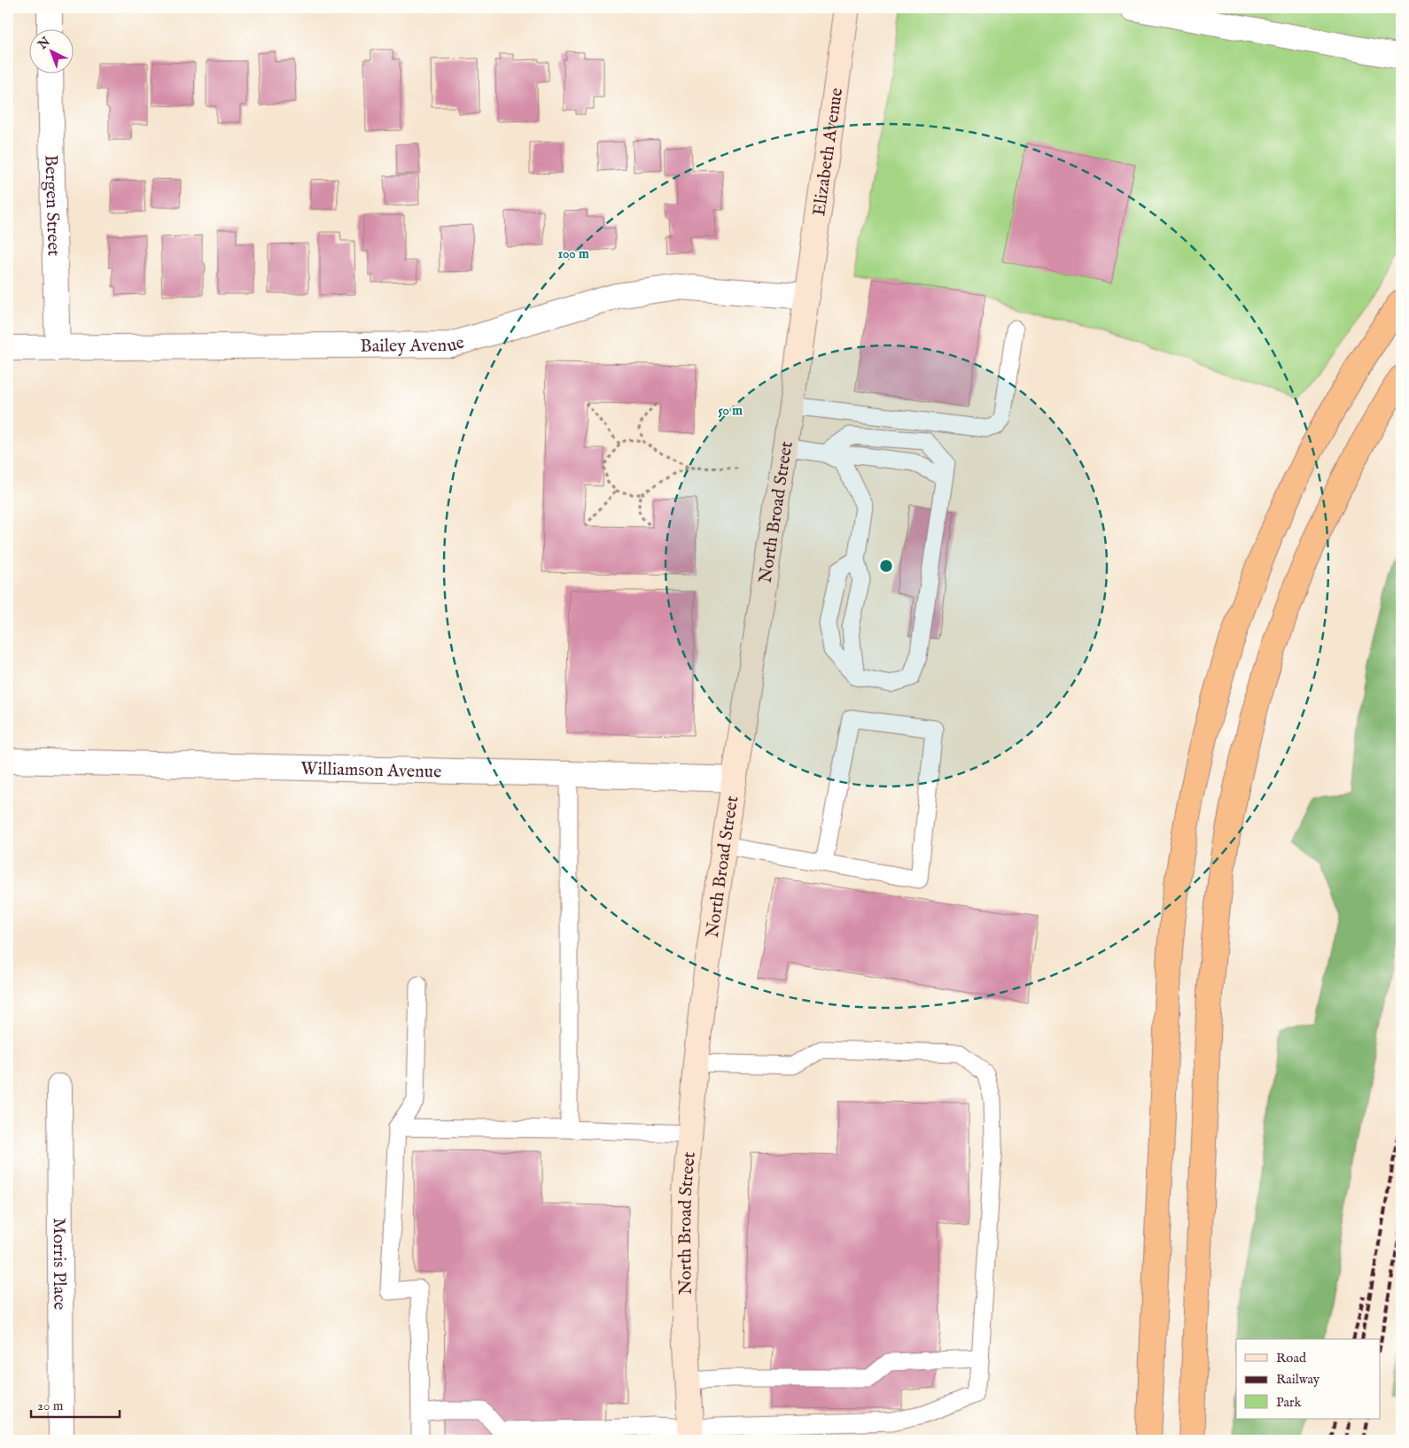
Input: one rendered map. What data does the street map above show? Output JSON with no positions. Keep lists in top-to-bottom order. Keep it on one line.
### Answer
{"streets":{"main road":["Elizabeth Avenue","North Broad Street"],"street":["Bergen Street","Bailey Avenue","Williamson Avenue","Morris Place"]},"crossings":[["Elizabeth Avenue","Bailey Avenue"],["Elizabeth Avenue","North Broad Street"],["Bergen Street","Bailey Avenue"],["Bailey Avenue","North Broad Street"],["North Broad Street","Williamson Avenue"]],"legend":["Road","Railway","Park"],"scale_bar":"20 m","north":"top left","rings":["100 m","50 m"]}
